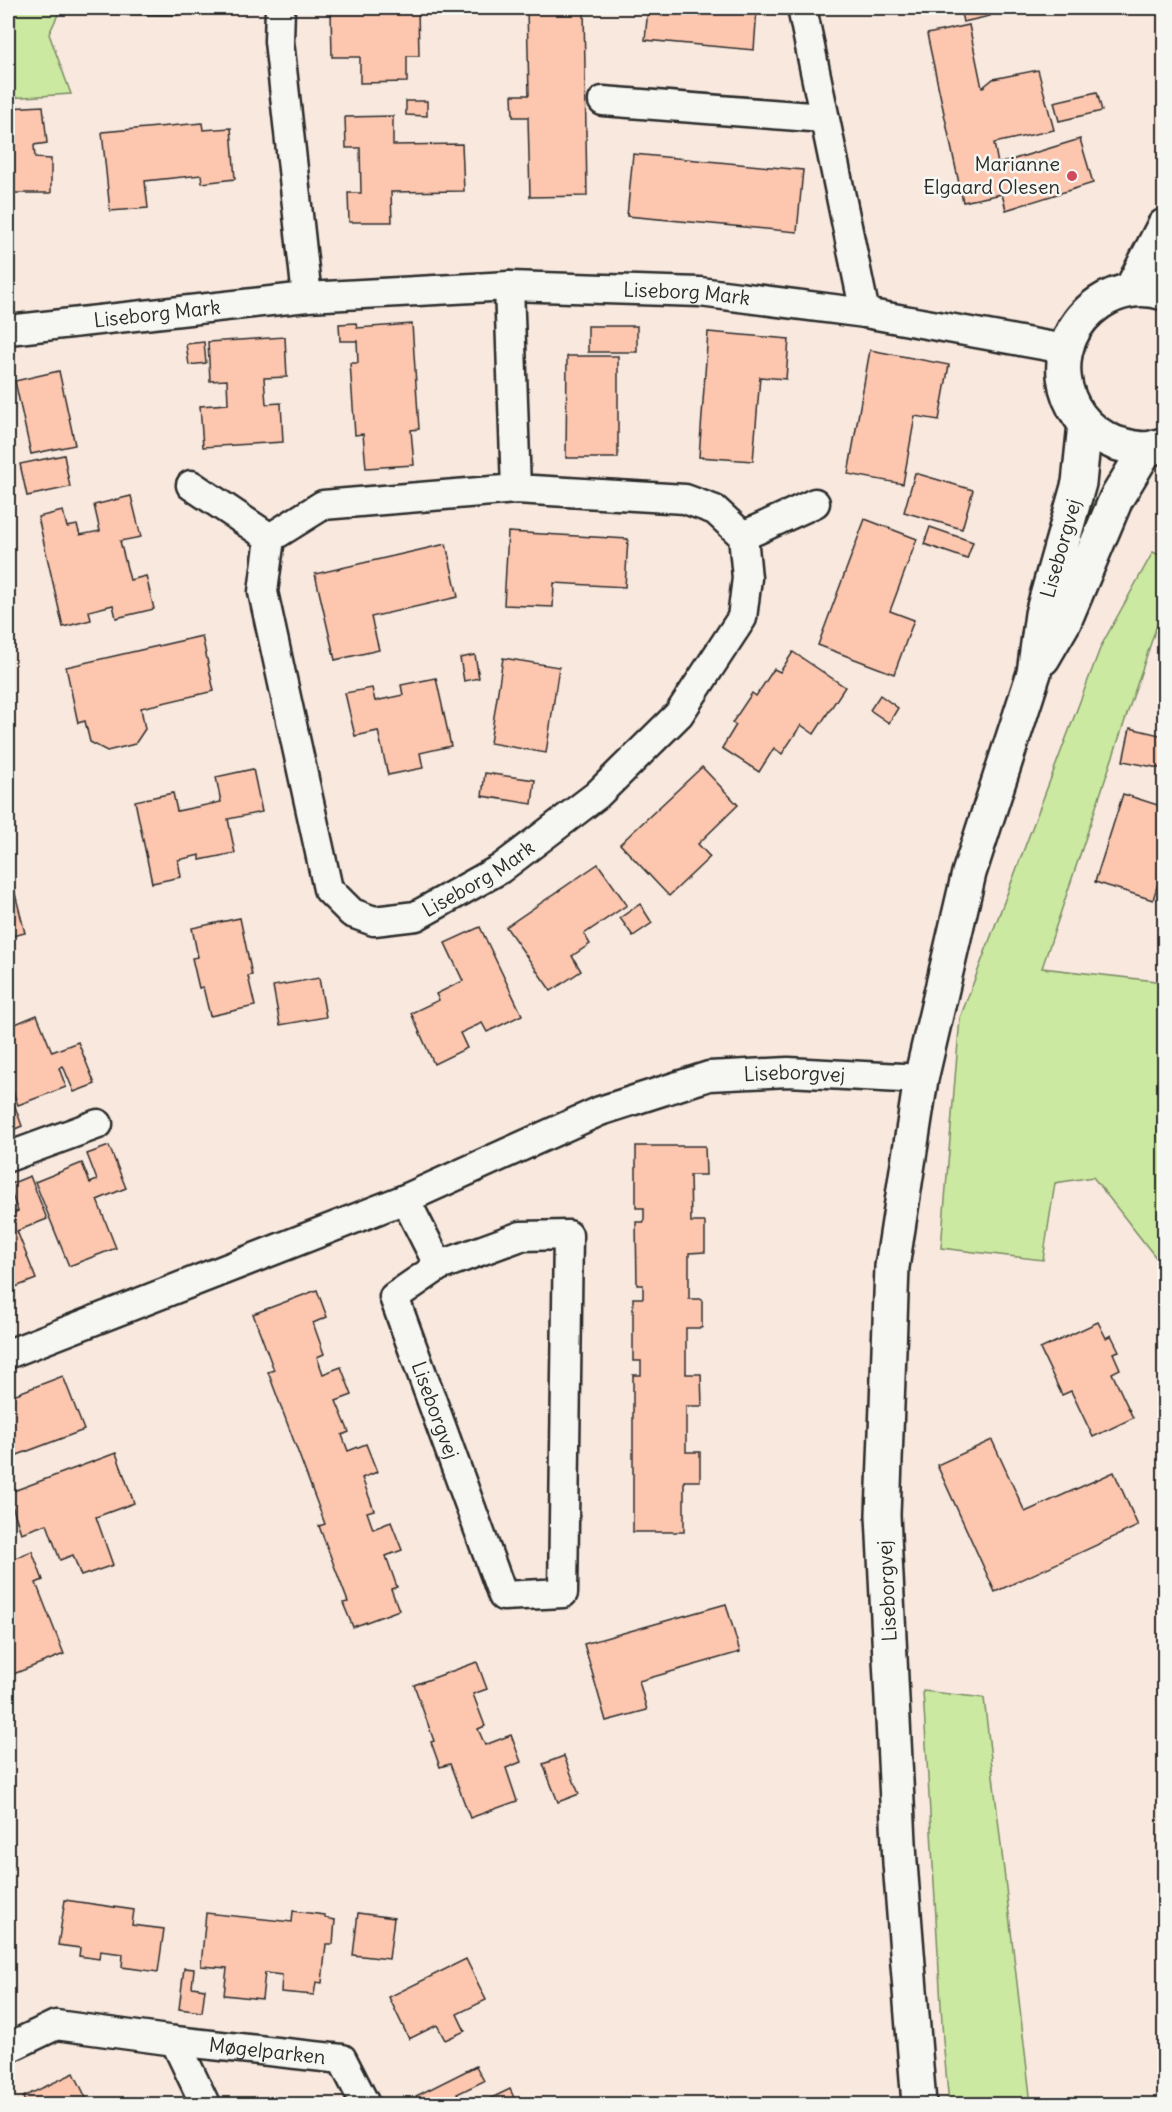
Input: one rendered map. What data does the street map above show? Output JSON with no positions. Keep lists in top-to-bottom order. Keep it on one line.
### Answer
{"streets":{"street":["Liseborg Mark","Liseborgvej","Møgelparken"]},"places":["Marianne Elgaard Olesen"]}
